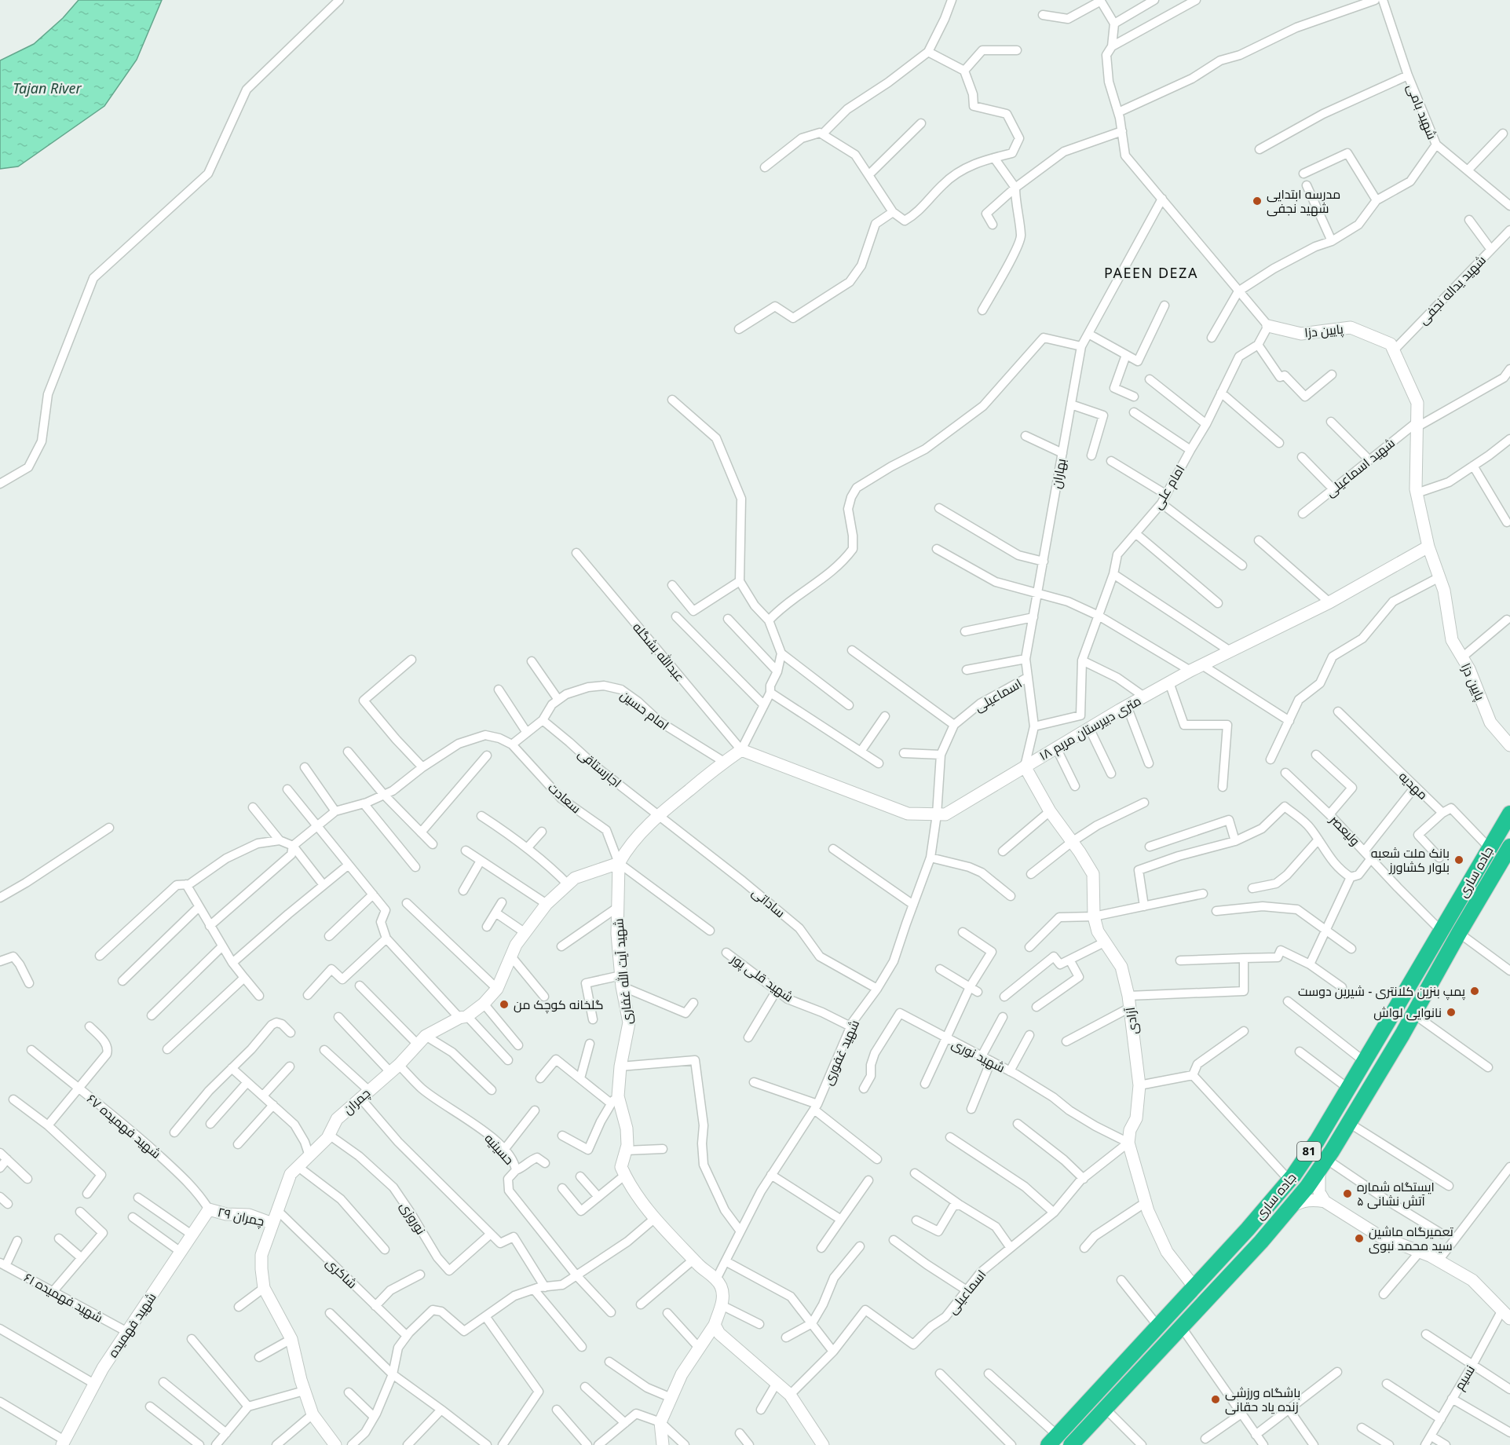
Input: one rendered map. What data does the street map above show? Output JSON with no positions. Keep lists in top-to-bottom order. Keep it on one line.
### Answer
{"streets":{"highway":["جاده ساری","81"],"street":["شهید بامی","شهید یداله نجفی","پایین دزا","شهید اسماعیلی","بهاران","امام علی","عبدالله بشگله","اسماعیلی","امام حسین","۱۸ متری دبیرستان مریم","اجارستاقی","مهدیه","سعادت","ولیعصر","ساداتی","شهید آیت الله غفاری","شهید قلی پور","آزادی","شهید غفوری","شهید نوری","چمران","شهید فهمیده ۶۷","حسینیه","چمران ۲۹","نوروزی","شاکری","شهید فهمیده ۶۱","شهید فهمیده","نسیم"]},"crossings":[["شهید یداله نجفی","پایین دزا"],["پایین دزا","شهید اسماعیلی"],["پایین دزا","امام علی"],["پایین دزا","۱۸ متری دبیرستان مریم"],["بهاران","امام علی"],["بهاران","اسماعیلی"],["بهاران","۱۸ متری دبیرستان مریم"],["بهاران","آزادی"],["عبدالله بشگله","۱۸ متری دبیرستان مریم"],["اسماعیلی","۱۸ متری دبیرستان مریم"],["اسماعیلی","آزادی"],["اسماعیلی","شهید غفوری"],["اسماعیلی","شهید نوری"],["امام حسین","اجارستاقی"],["امام حسین","سعادت"],["۱۸ متری دبیرستان مریم","آزادی"],["۱۸ متری دبیرستان مریم","شهید غفوری"],["اجارستاقی","ساداتی"],["مهدیه","جاده ساری"],["سعادت","شهید آیت الله غفاری"],["سعادت","چمران"],["ولیعصر","جاده ساری"],["ساداتی","شهید غفوری"],["شهید آیت الله غفاری","چمران"],["شهید قلی پور","شهید غفوری"],["آزادی","شهید نوری"],["چمران","حسینیه"],["چمران","چمران ۲۹"],["چمران","نوروزی"],["چمران","شاکری"],["شهید فهمیده ۶۷","چمران ۲۹"],["شهید فهمیده ۶۷","شهید فهمیده"],["چمران ۲۹","شهید فهمیده"],["شهید فهمیده ۶۱","شهید فهمیده"]],"districts":["PAEEN DEZA"],"water":["Tajan River"],"places":["مدرسه ابتدایی شهید نجفی","بانک ملت شعبه بلوار کشاورز","پمپ بنزین کلانتری - شیرین دوست","گلخانه کوچک من","نانوایی لواش","ایستگاه شماره ۵ آتش نشانی","تعمیرگاه ماشین سید محمد نبوی","باشگاه ورزشی زنده یاد حقانی"]}
